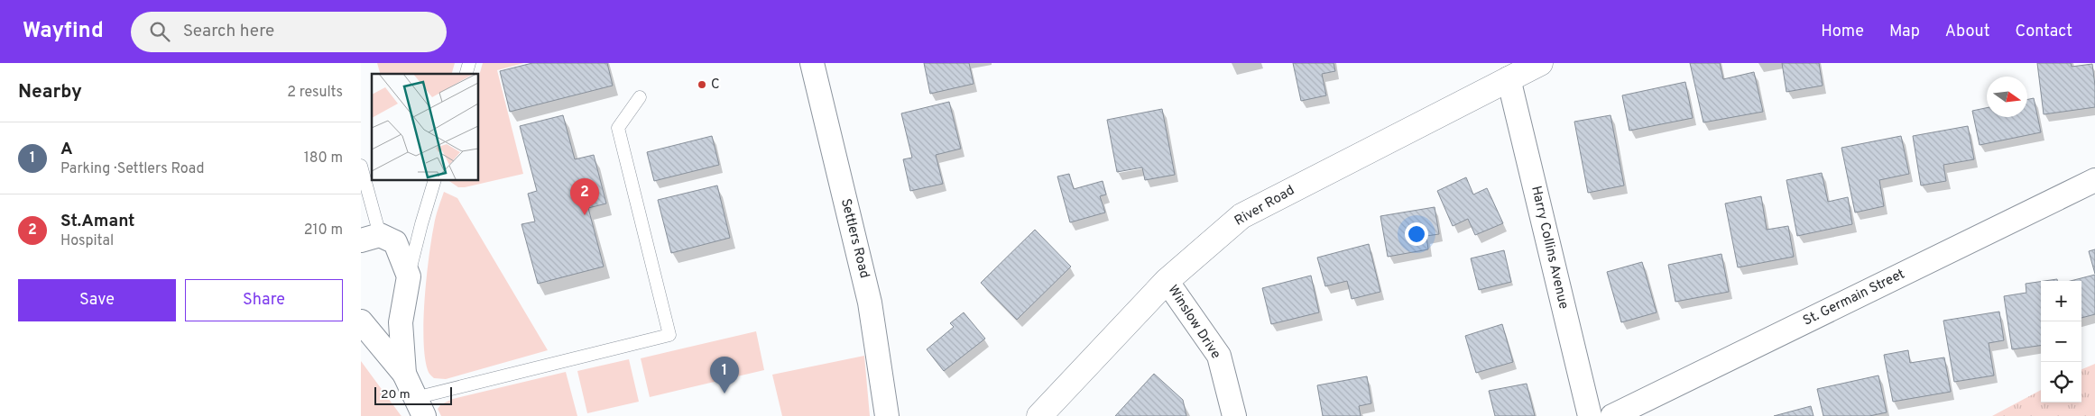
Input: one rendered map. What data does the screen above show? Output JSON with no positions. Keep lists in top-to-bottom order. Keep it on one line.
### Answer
{"streets":{"street":["River Road","Settlers Road","Harry Collins Avenue","St. Germain Street","Winslow Drive"]},"crossings":[["River Road","Harry Collins Avenue"],["River Road","Winslow Drive"]],"places":["C"],"scale_bar":"20 m","north":"right","page":{"header":"Wayfind","search":"Search here","nav":["Home","Map","About","Contact"],"heading":["Nearby","2 results"],"list":[{"mark":"1","name":"A","note":"Parking · Settlers Road","value":"180 m"},{"mark":"2","name":"St.Amant","note":"Hospital","value":"210 m"}],"pins":["2","1"],"buttons":["Save","Share"],"map_buttons":["+","−"],"scale":"20 m"}}
